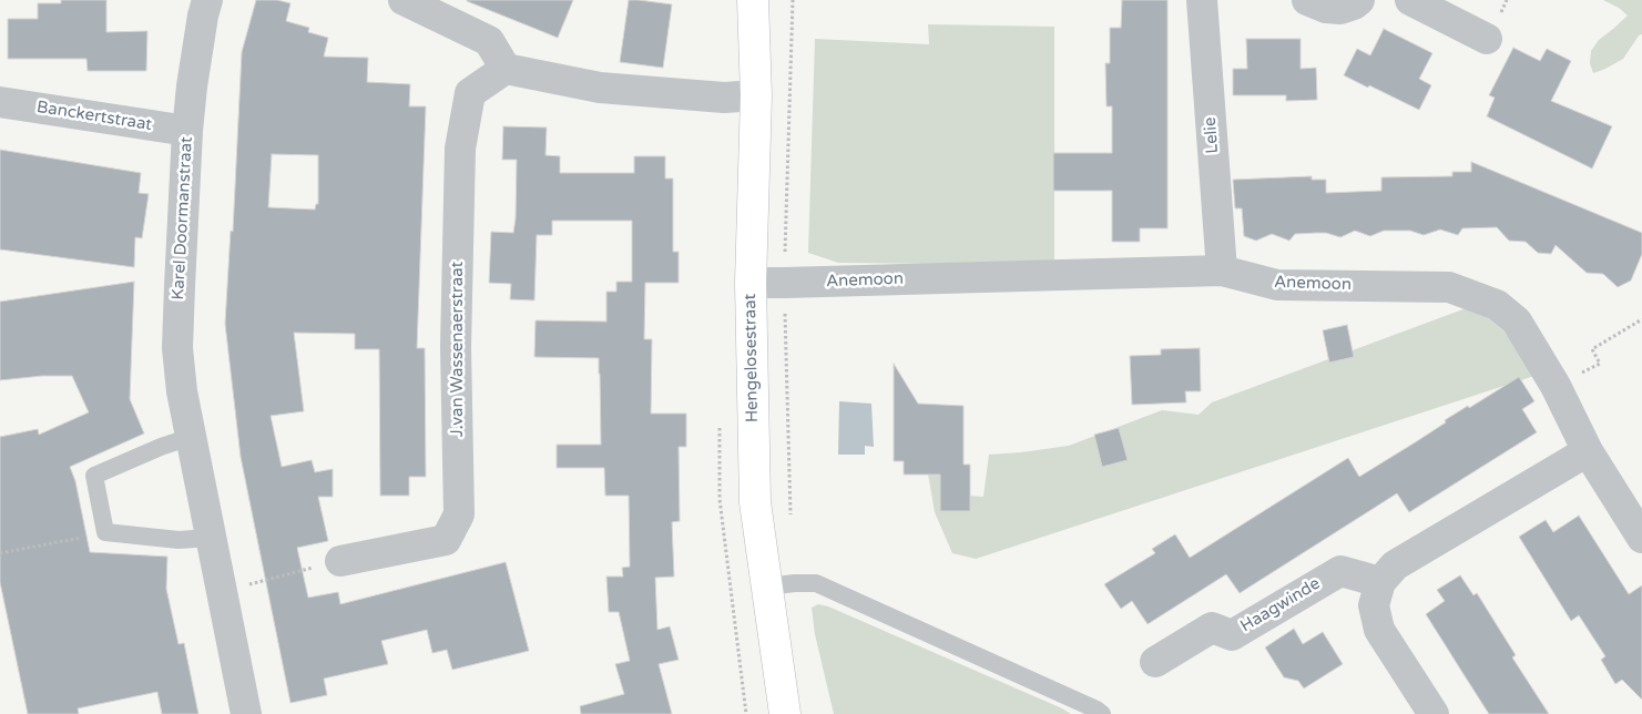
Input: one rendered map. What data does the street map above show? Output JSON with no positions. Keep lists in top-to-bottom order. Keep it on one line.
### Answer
{"streets":{"main road":["Hengelosestraat"],"street":["Banckertstraat","Lelie","Karel Doormanstraat","Anemoon","J.van Wassenaerstraat","Haagwinde"]},"crossings":[["Banckertstraat","Karel Doormanstraat"],["Lelie","Anemoon"],["Anemoon","Hengelosestraat"]]}
